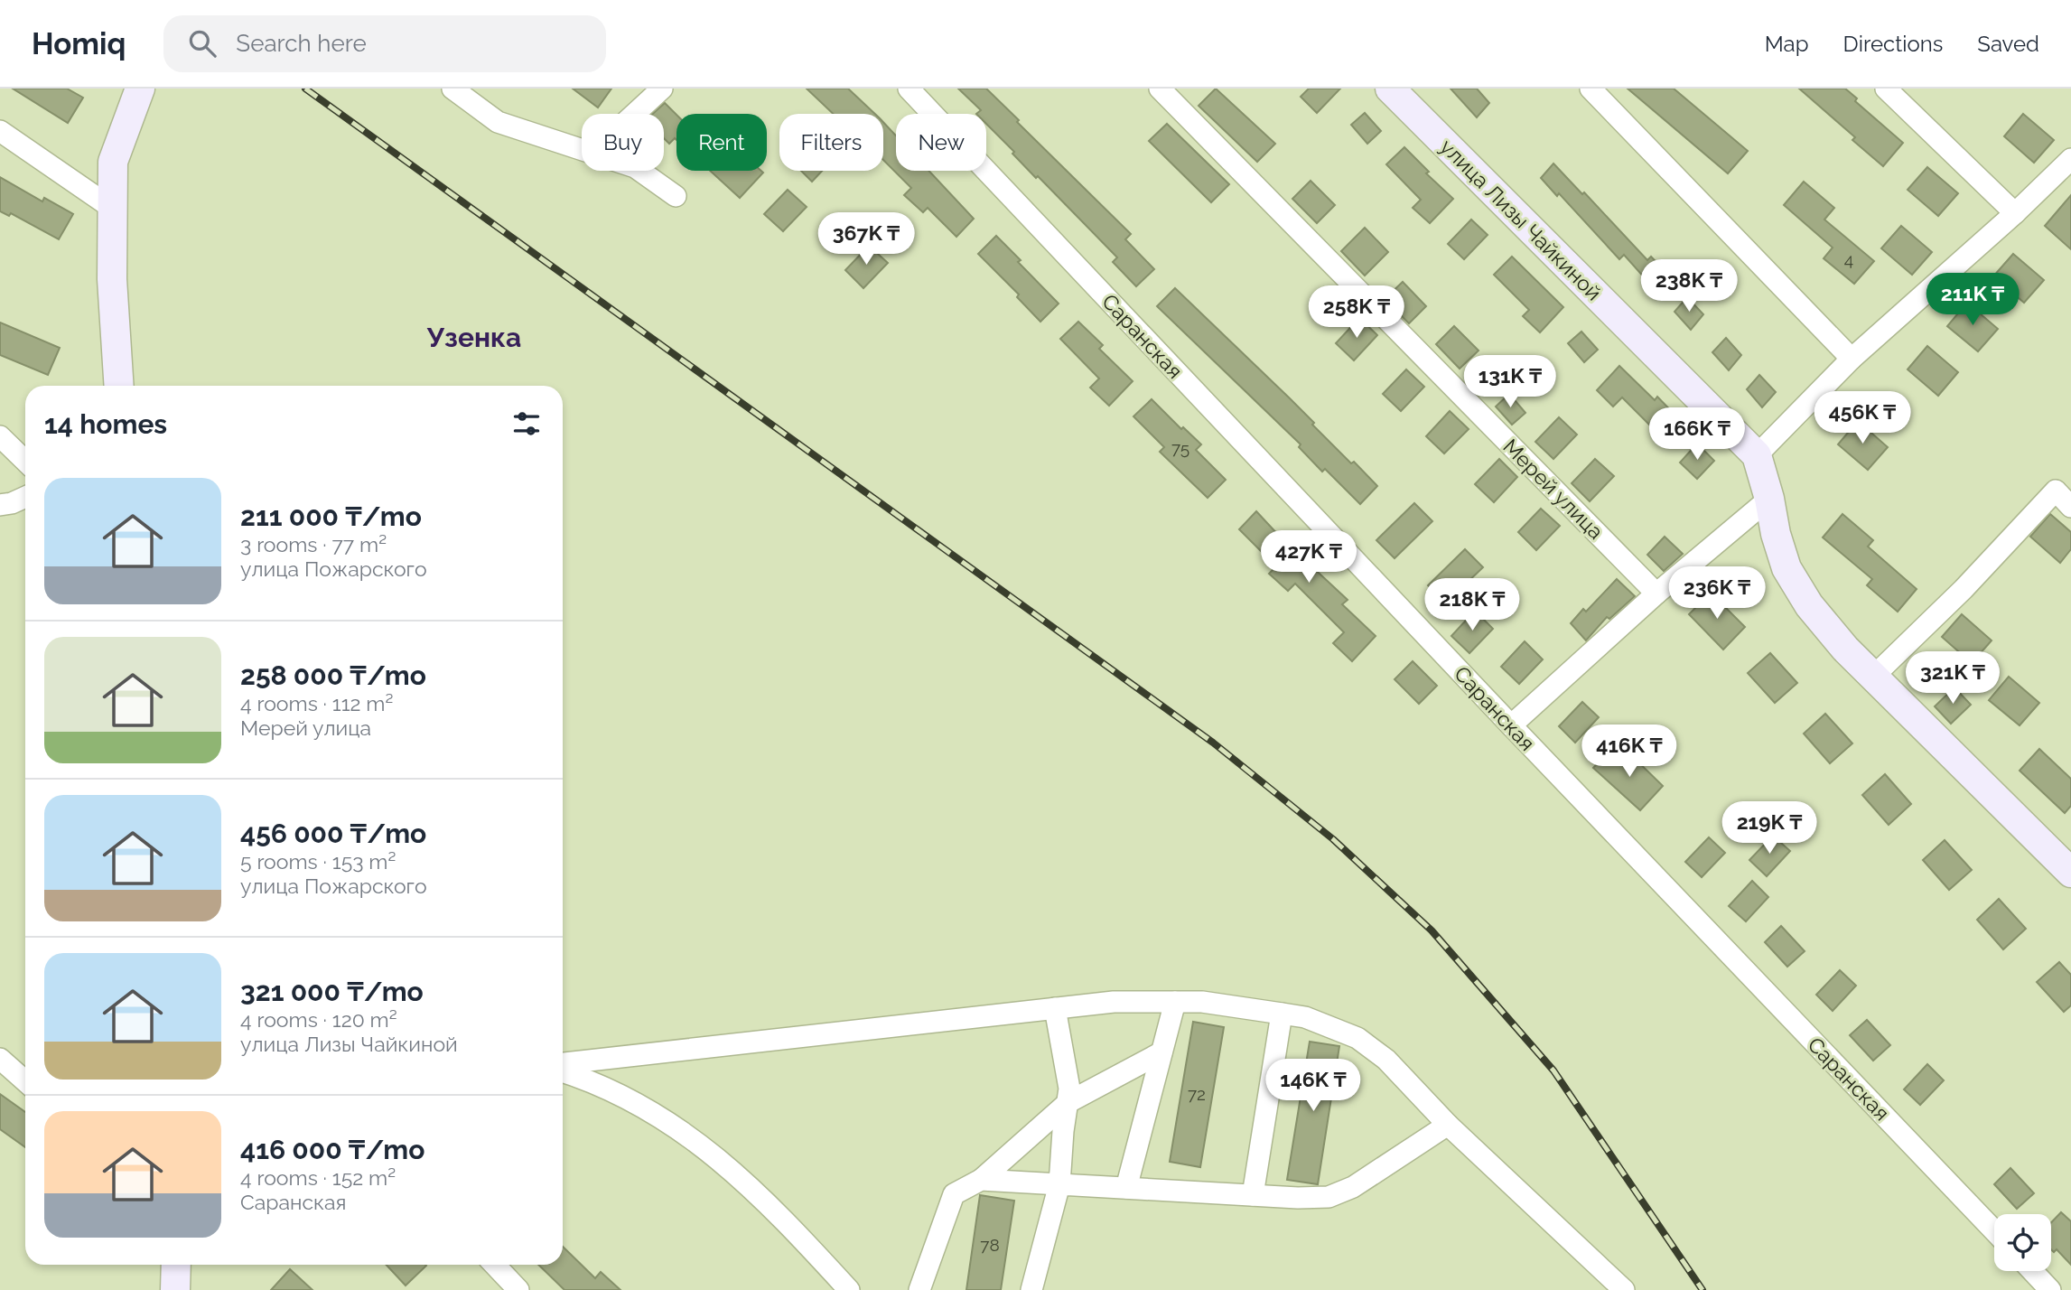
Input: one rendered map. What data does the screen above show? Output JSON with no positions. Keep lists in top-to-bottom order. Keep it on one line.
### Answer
{"streets":{"street":["улица Лизы Чайкиной","Саранская","Мерей улица"]},"districts":["Узенка"],"house_numbers":["4","75","72","78"],"page":{"header":"Homiq","search":"Search here","nav":["Map","Directions","Saved"],"chip":["Buy","Rent","Filters","New"],"price":["367K ₸","238K ₸","211K ₸","258K ₸","131K ₸","456K ₸","166K ₸","427K ₸","236K ₸","218K ₸","321K ₸","416K ₸","219K ₸","146K ₸"],"heading":"14 homes","list":[{"name":"211 000 ₸/mo","note":"3 rooms · 77 m² · улица Пожарского"},{"name":"258 000 ₸/mo","note":"4 rooms · 112 m² · Мерей улица"},{"name":"456 000 ₸/mo","note":"5 rooms · 153 m² · улица Пожарского"},{"name":"321 000 ₸/mo","note":"4 rooms · 120 m² · улица Лизы Чайкиной"},{"name":"416 000 ₸/mo","note":"4 rooms · 152 m² · Саранская"}]}}
